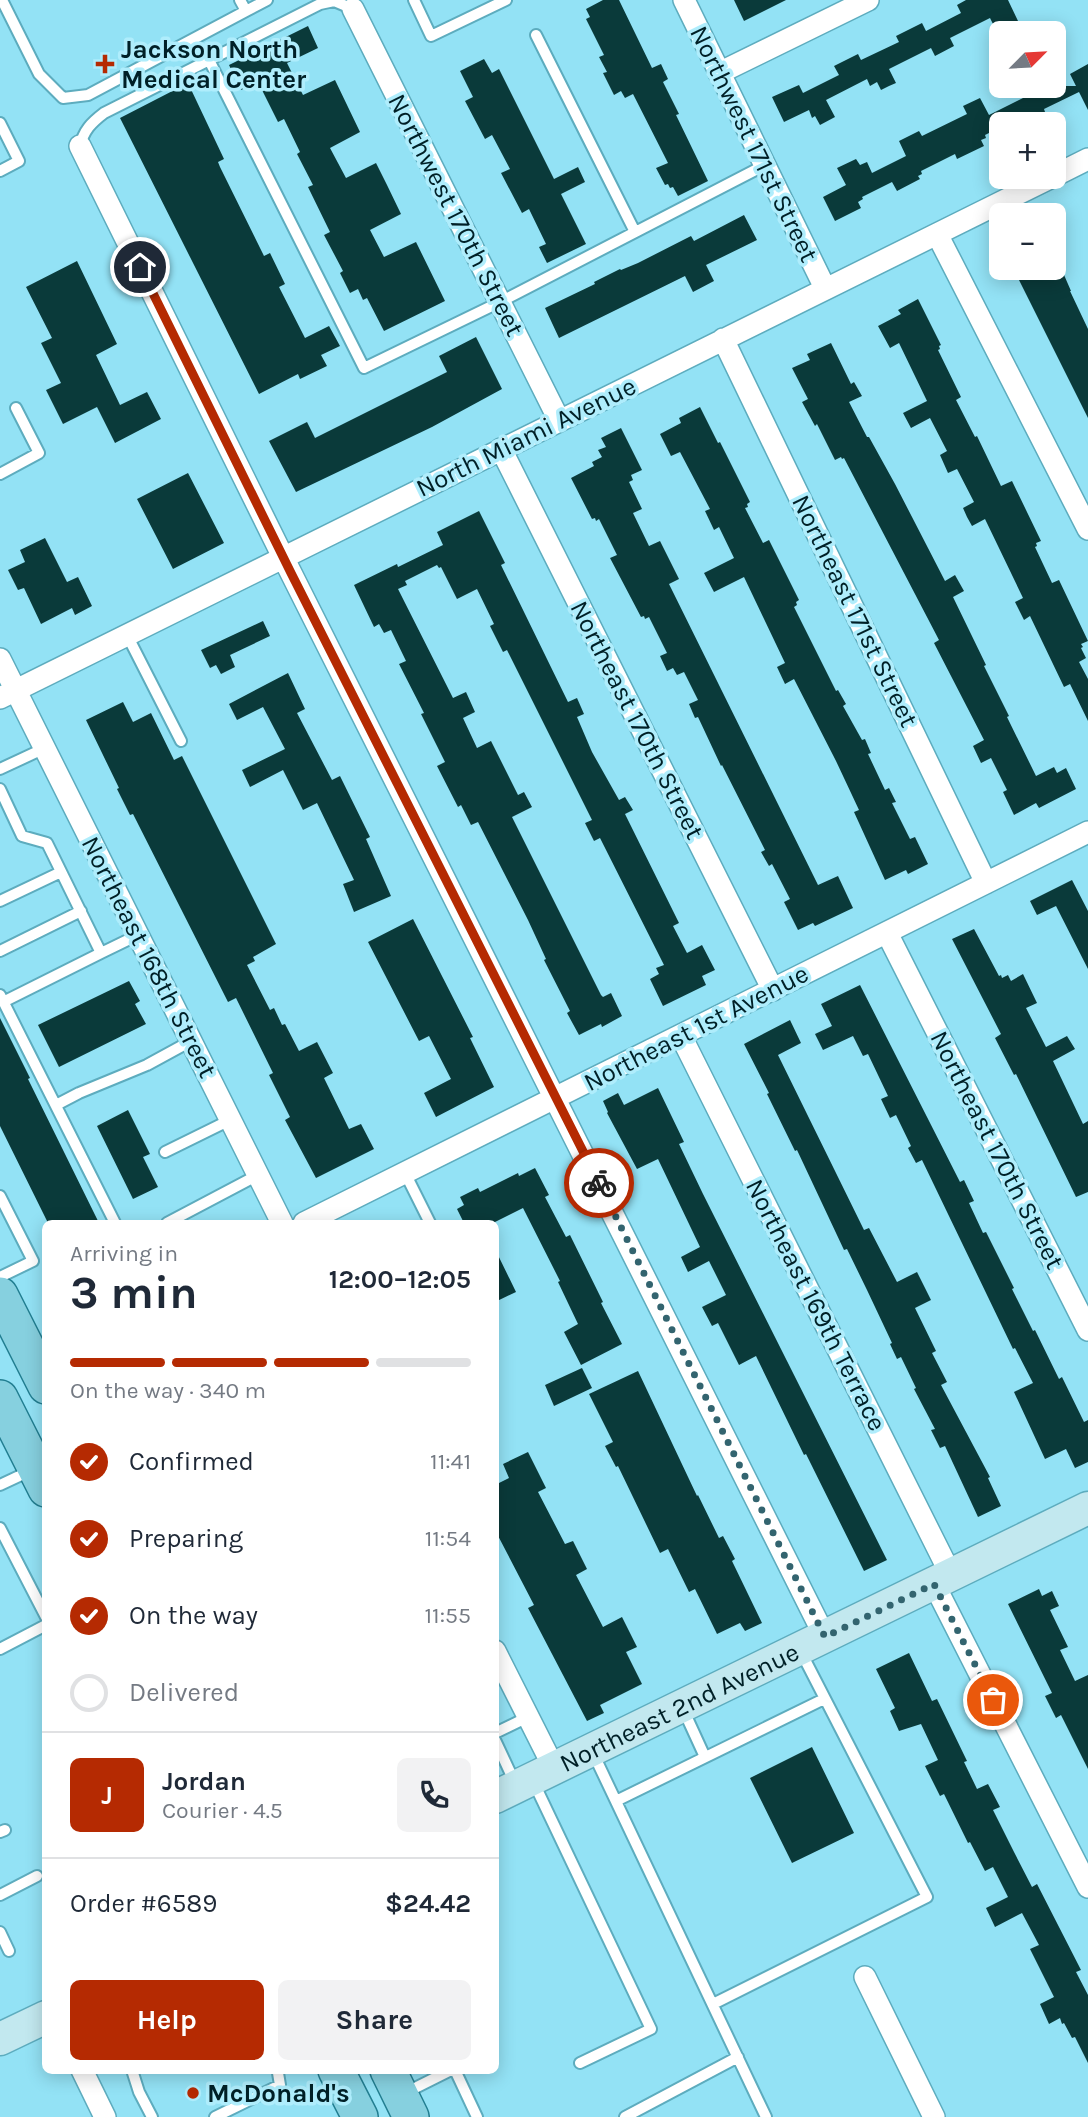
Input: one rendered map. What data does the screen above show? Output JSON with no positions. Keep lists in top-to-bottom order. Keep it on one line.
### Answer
{"streets":{"street":["Northwest 171st Street","Northwest 170th Street","North Miami Avenue","Northeast 171st Street","Northeast 170th Street","Northeast 168th Street","Northeast 1st Avenue","Northeast 169th Terrace","Northeast 2nd Avenue"]},"crossings":[["Northwest 171st Street","North Miami Avenue"],["Northwest 170th Street","North Miami Avenue"],["North Miami Avenue","Northeast 171st Street"],["North Miami Avenue","Northeast 170th Street"],["North Miami Avenue","Northeast 168th Street"],["Northeast 171st Street","Northeast 1st Avenue"],["Northeast 170th Street","Northeast 1st Avenue"],["Northeast 1st Avenue","Northeast 169th Terrace"],["Northeast 169th Terrace","Northeast 2nd Avenue"]],"places":{"health":["Jackson North Medical Center"],"other":["McDonald's"]},"north":"top right","page":{"map_buttons":["+","−"],"heading":["3 min","Arriving in","12:00–12:05"],"panel":["Jordan","Courier · 4.5","Order #6589","$24.42"],"bar":"On the way · 340 m","list":[["Confirmed","11:41"],["Preparing","11:54"],["On the way","11:55"],"Delivered"],"round":"J","buttons":["Help","Share"]}}
